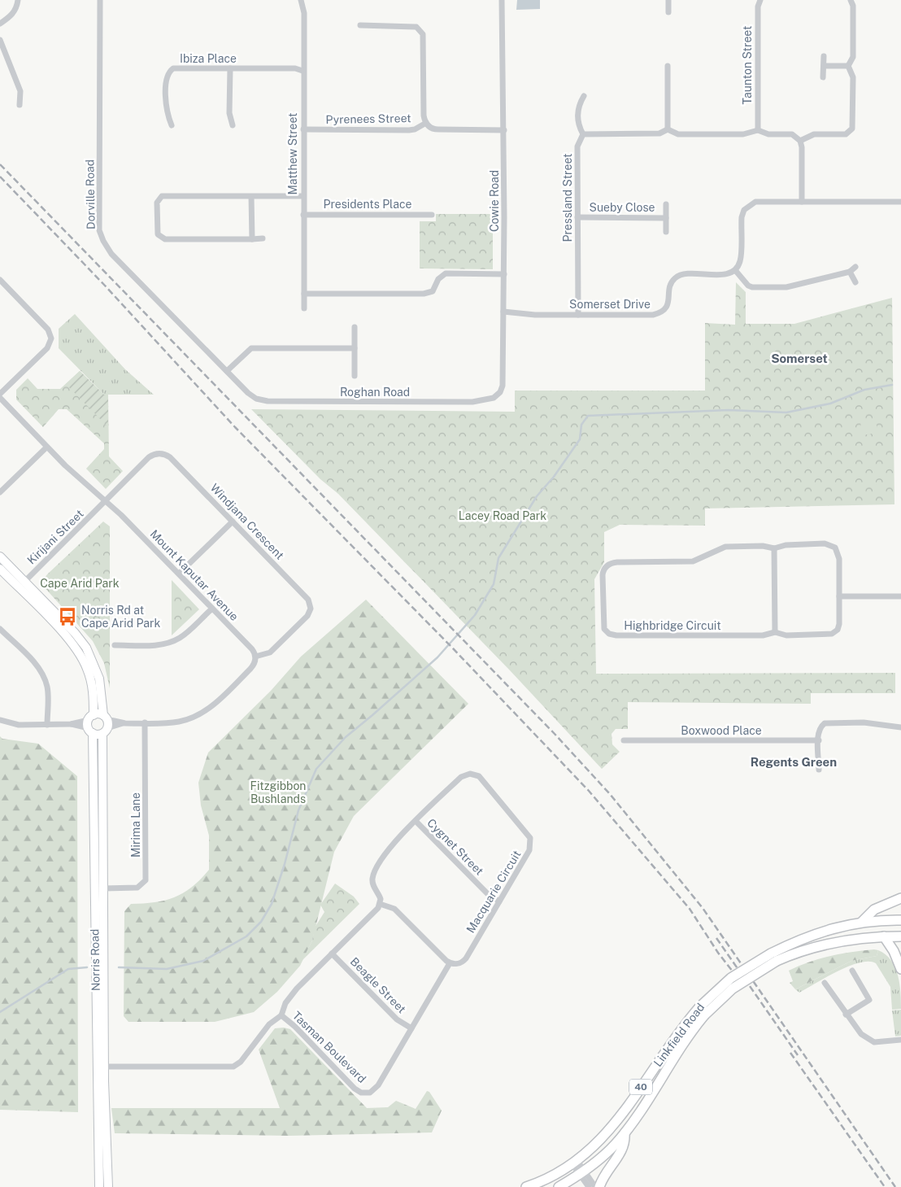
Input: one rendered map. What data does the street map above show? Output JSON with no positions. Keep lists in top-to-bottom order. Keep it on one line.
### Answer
{"streets":{"main road":["Norris Road","Linkfield Road","40"],"street":["Ibiza Place","Taunton Street","Pyrenees Street","Matthew Street","Dorville Road","Pressland Street","Cowie Road","Presidents Place","Sueby Close","Somerset Drive","Roghan Road","Windjana Crescent","Kirijani Street","Mount Kaputar Avenue","Highbridge Circuit","Boxwood Place","Mirima Lane","Cygnet Street","Macquarie Circuit","Beagle Street","Tasman Boulevard"]},"crossings":[["Ibiza Place","Matthew Street"],["Pyrenees Street","Matthew Street"],["Pyrenees Street","Cowie Road"],["Matthew Street","Presidents Place"],["Dorville Road","Roghan Road"],["Pressland Street","Sueby Close"],["Pressland Street","Somerset Drive"],["Cowie Road","Somerset Drive"],["Cowie Road","Roghan Road"],["Windjana Crescent","Kirijani Street"],["Windjana Crescent","Mount Kaputar Avenue"],["Kirijani Street","Mount Kaputar Avenue"],["Kirijani Street","Norris Road"],["Mirima Lane","Norris Road"],["Cygnet Street","Macquarie Circuit"],["Macquarie Circuit","Tasman Boulevard"],["Norris Road","Tasman Boulevard"],["Beagle Street","Tasman Boulevard"],["Linkfield Road","40"]],"districts":["Somerset","Regents Green"],"parks":["Lacey Road Park","Cape Arid Park","Fitzgibbon Bushlands"],"places":{"bus stop":["Norris Rd at Cape Arid Park"]}}
